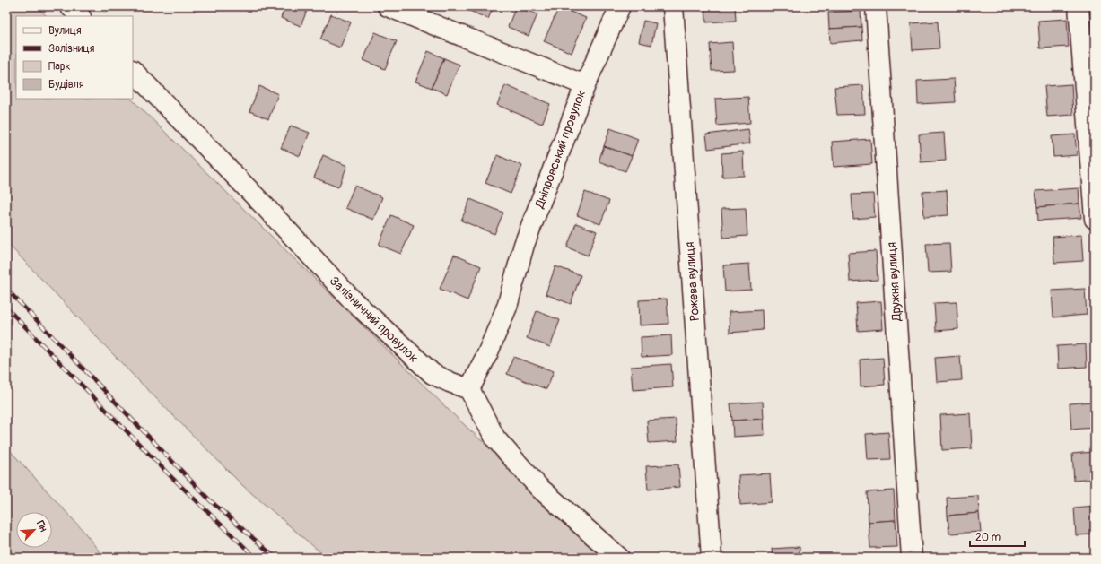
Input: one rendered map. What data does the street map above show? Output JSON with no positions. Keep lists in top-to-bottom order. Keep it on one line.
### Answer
{"streets":{"street":["Дніпровський провулок","Рожева вулиця","Дружня вулиця","Залізничний провулок"]},"crossings":[["Дніпровський провулок","Залізничний провулок"]],"legend":["Вулиця","Залізниця","Парк","Будівля"],"scale_bar":"20 m","north":"top right"}
